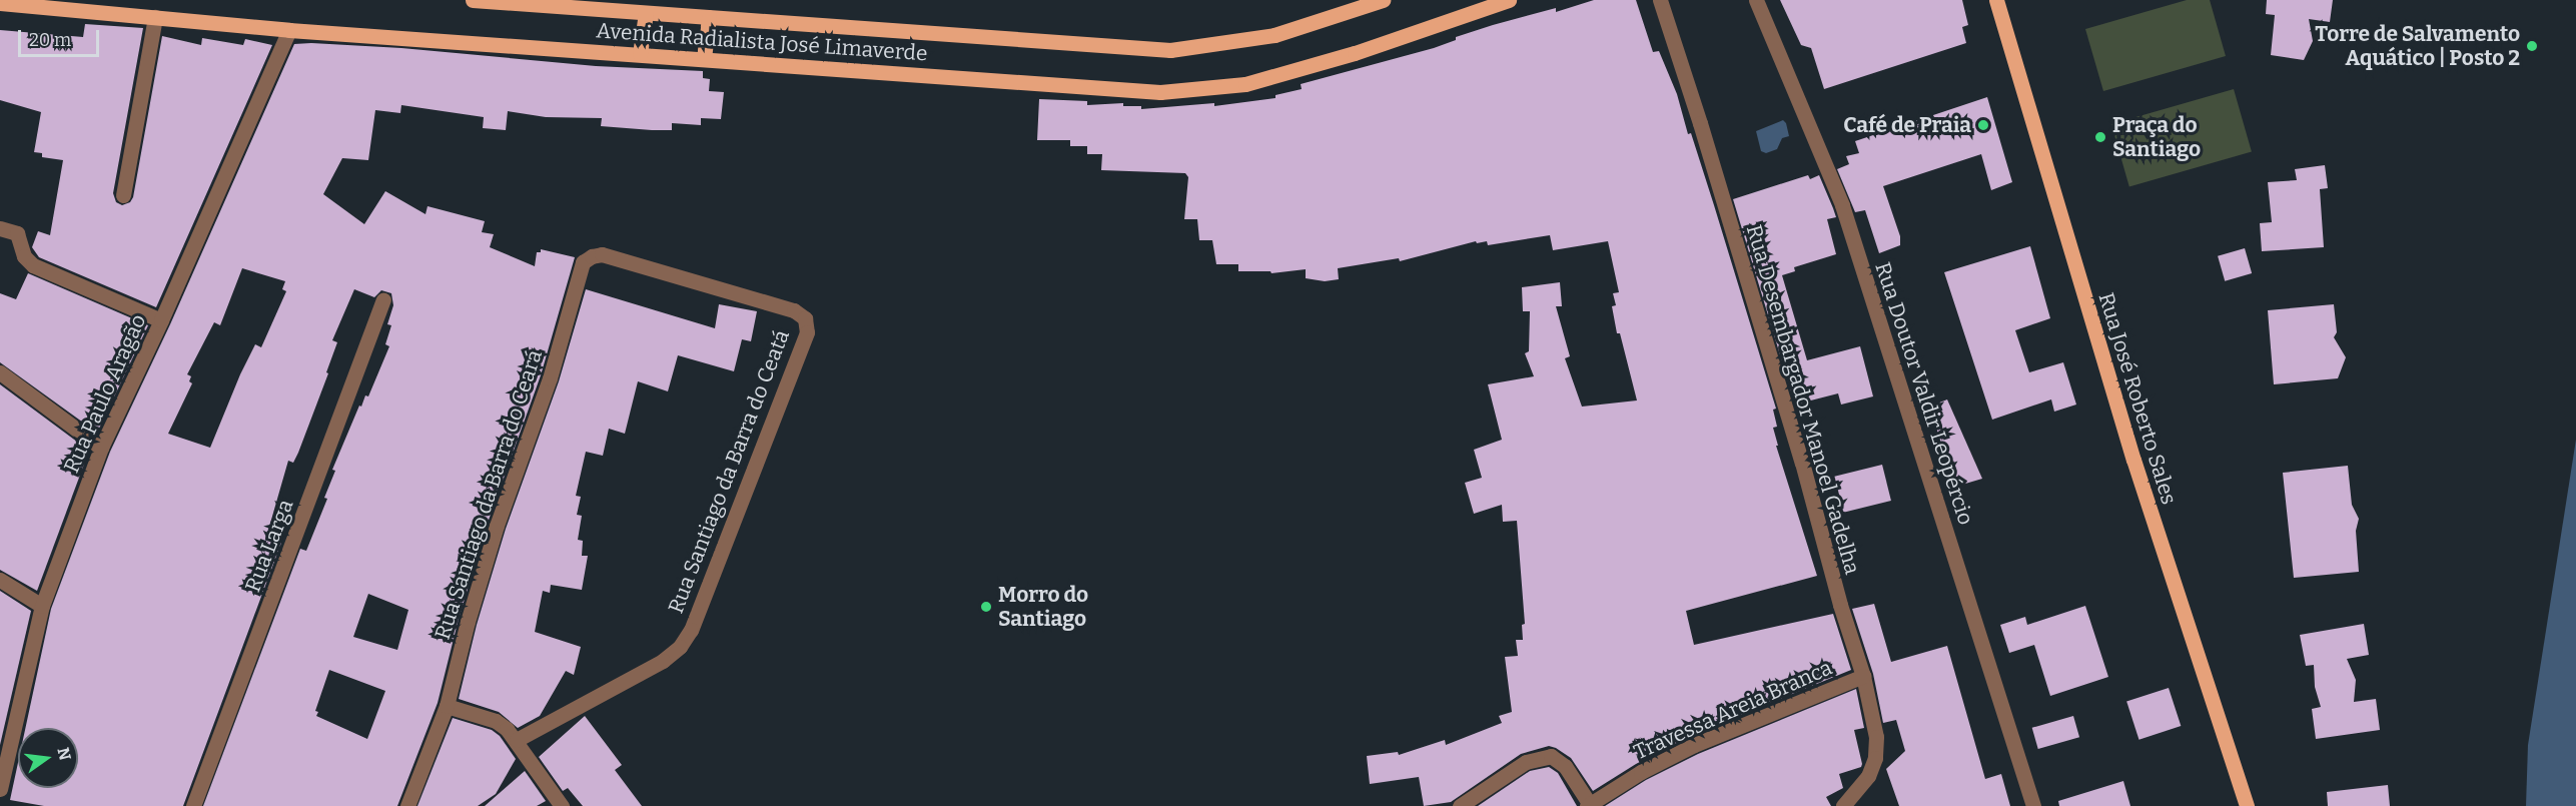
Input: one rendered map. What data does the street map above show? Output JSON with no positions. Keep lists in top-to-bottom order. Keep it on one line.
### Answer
{"streets":{"main road":["Avenida Radialista José Limaverde","Rua José Roberto Sales"],"street":["Rua Paulo Aragão","Rua Doutor Valdir Leopércio","Rua Desembargador Manoel Gadelha","Rua Santiago da Barra do Ceatá","Rua Santiago da Barra do Ceará","Rua Larga","Travessa Areia Branca"]},"crossings":[["Avenida Radialista José Limaverde","Rua Paulo Aragão"],["Rua Desembargador Manoel Gadelha","Travessa Areia Branca"],["Rua Santiago da Barra do Ceatá","Rua Santiago da Barra do Ceará"]],"places":["Torre de Salvamento Aquático | Posto 2","Café de Praia","Praça do Santiago","Morro do Santiago"],"scale_bar":"20 m","north":"right"}
